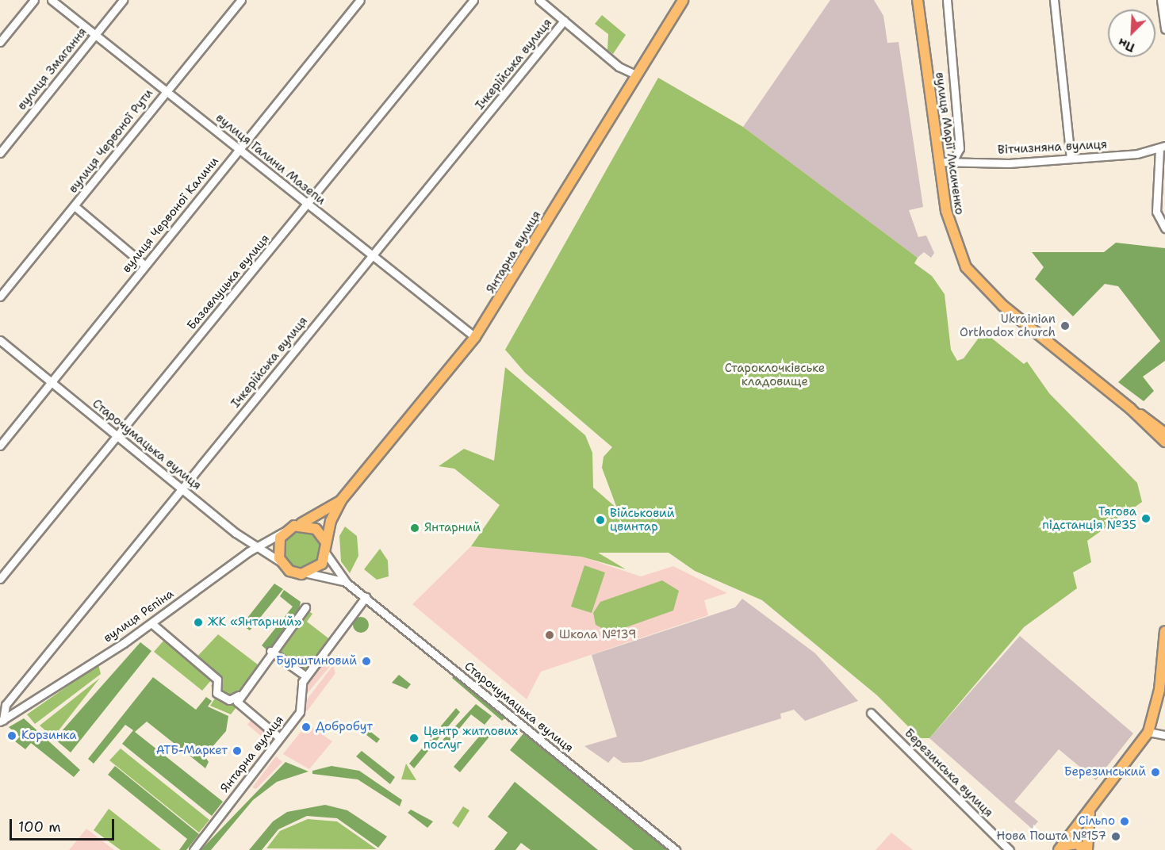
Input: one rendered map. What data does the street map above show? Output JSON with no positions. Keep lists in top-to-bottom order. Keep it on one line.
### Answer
{"streets":{"main road":["вулиця Марії Лисиченко","Янтарна вулиця","Старочумацька вулиця"],"street":["Ічкерійська вулиця","вулиця Змагання","вулиця Червоної Рути","Вітчизняна вулиця","вулиця Галини Мазепи","вулиця Червоної Калини","Базавлуцька вулиця","вулиця Рєпіна","Березинська вулиця"]},"crossings":[["Ічкерійська вулиця","вулиця Галини Мазепи"],["Ічкерійська вулиця","Старочумацька вулиця"],["Ічкерійська вулиця","вулиця Рєпіна"],["вулиця Змагання","вулиця Галини Мазепи"],["вулиця Червоної Рути","вулиця Галини Мазепи"],["вулиця Марії Лисиченко","Вітчизняна вулиця"],["вулиця Галини Мазепи","вулиця Червоної Калини"],["вулиця Галини Мазепи","Янтарна вулиця"],["вулиця Галини Мазепи","Базавлуцька вулиця"],["вулиця Червоної Калини","Старочумацька вулиця"],["Янтарна вулиця","Старочумацька вулиця"],["Янтарна вулиця","вулиця Рєпіна"],["Базавлуцька вулиця","Старочумацька вулиця"],["Старочумацька вулиця","вулиця Рєпіна"]],"parks":["Староклочківське кладовище"],"places":["Ukrainian Orthodox church","Тягова пiдстанцiя №35","Військовий цвинтар","Янтарний","ЖК «Янтарний»","Школа №139","Бурштиновий","Добробут","Корзинка","Центр житлових послуг","АТБ-Маркет","Березинський","Сільпо","Нова Пошта №157"],"scale_bar":"100 m","north":"bottom left"}
